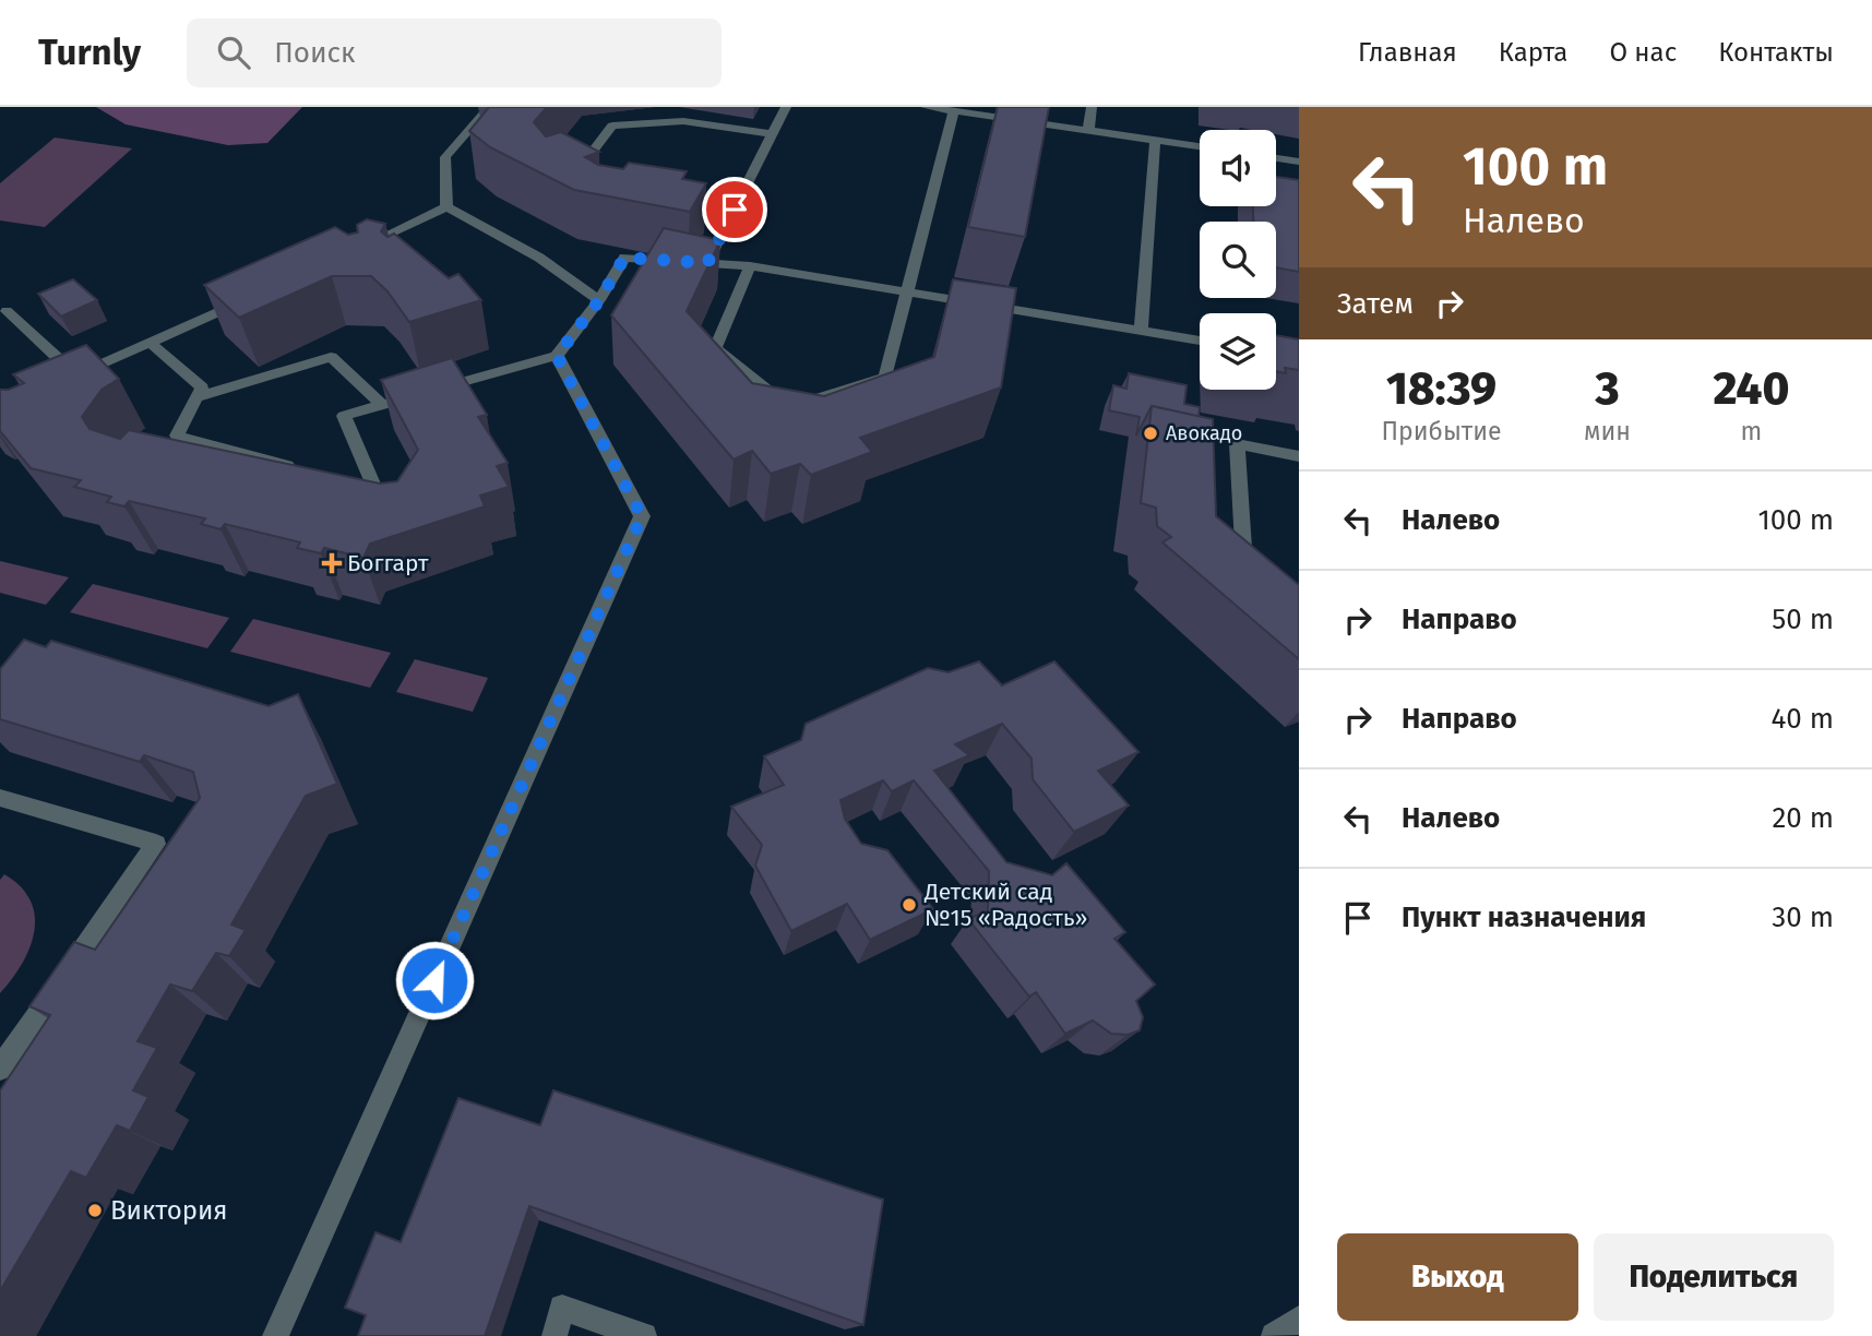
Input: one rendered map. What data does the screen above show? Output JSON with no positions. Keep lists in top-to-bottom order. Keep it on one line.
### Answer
{"places":{"other":["Авокадо","Детский сад №15 «Радость»","Виктория"],"health":["Боггарт"]},"page":{"header":"Turnly","search":"Поиск","nav":["Главная","Карта","О нас","Контакты"],"turn":["100 m","Налево"],"then":"Затем","eta":["18:39","Прибытие","3","мин","240","m"],"list":[{"name":"Налево","value":"100 m"},{"name":"Направо","value":"50 m"},{"name":"Направо","value":"40 m"},{"name":"Налево","value":"20 m"},{"name":"Пункт назначения","value":"30 m"}],"buttons":["Выход","Поделиться"]}}
